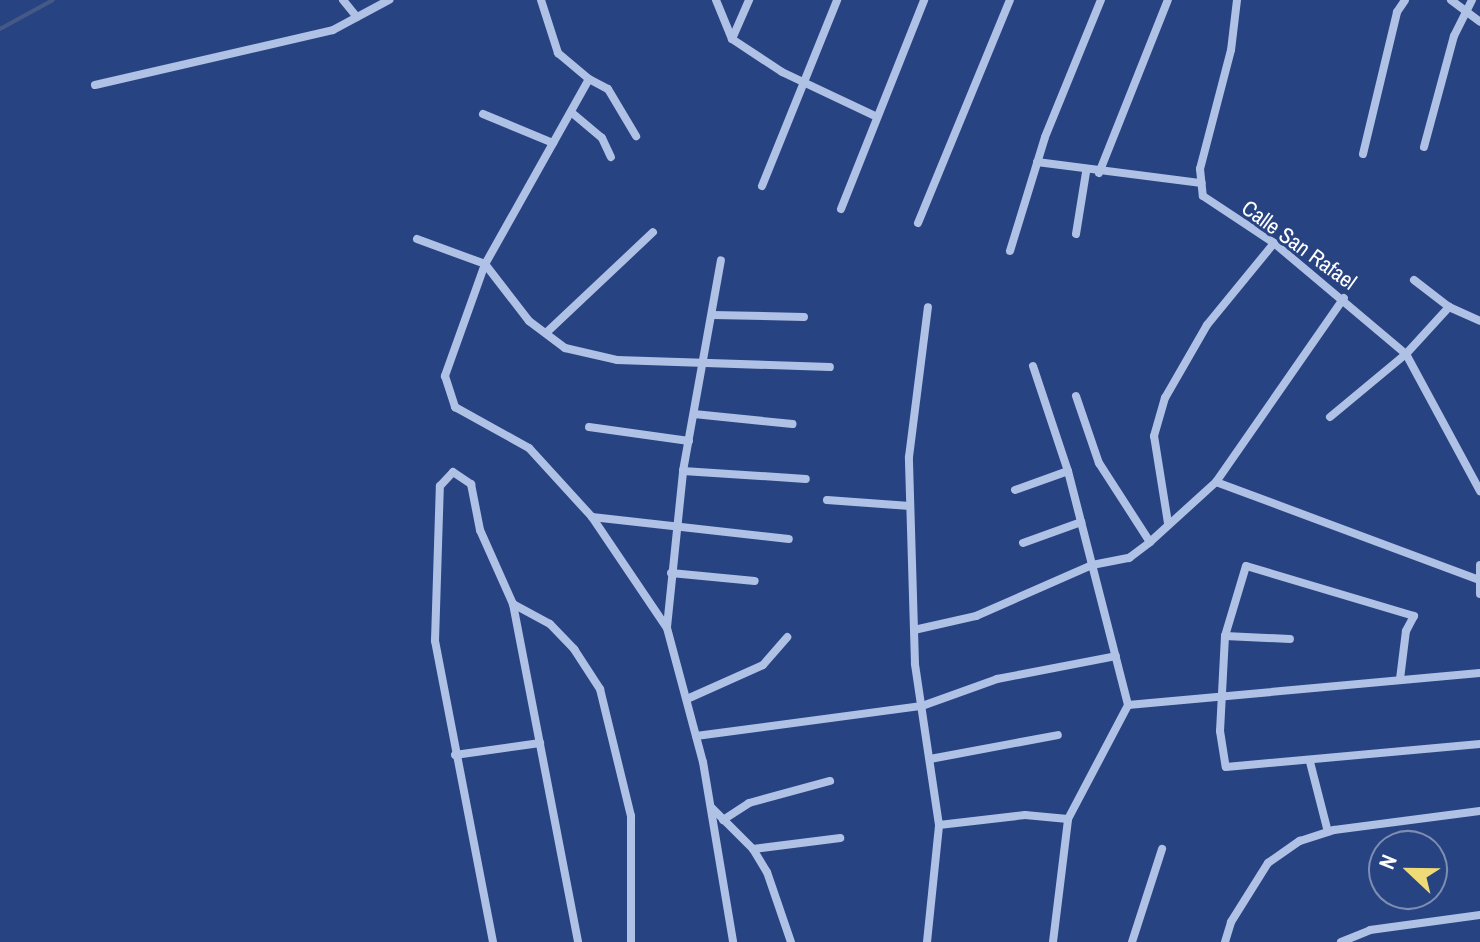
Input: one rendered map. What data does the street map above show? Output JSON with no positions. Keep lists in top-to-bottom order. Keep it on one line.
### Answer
{"streets":{"street":["Calle San Rafael"]},"north":"left"}
